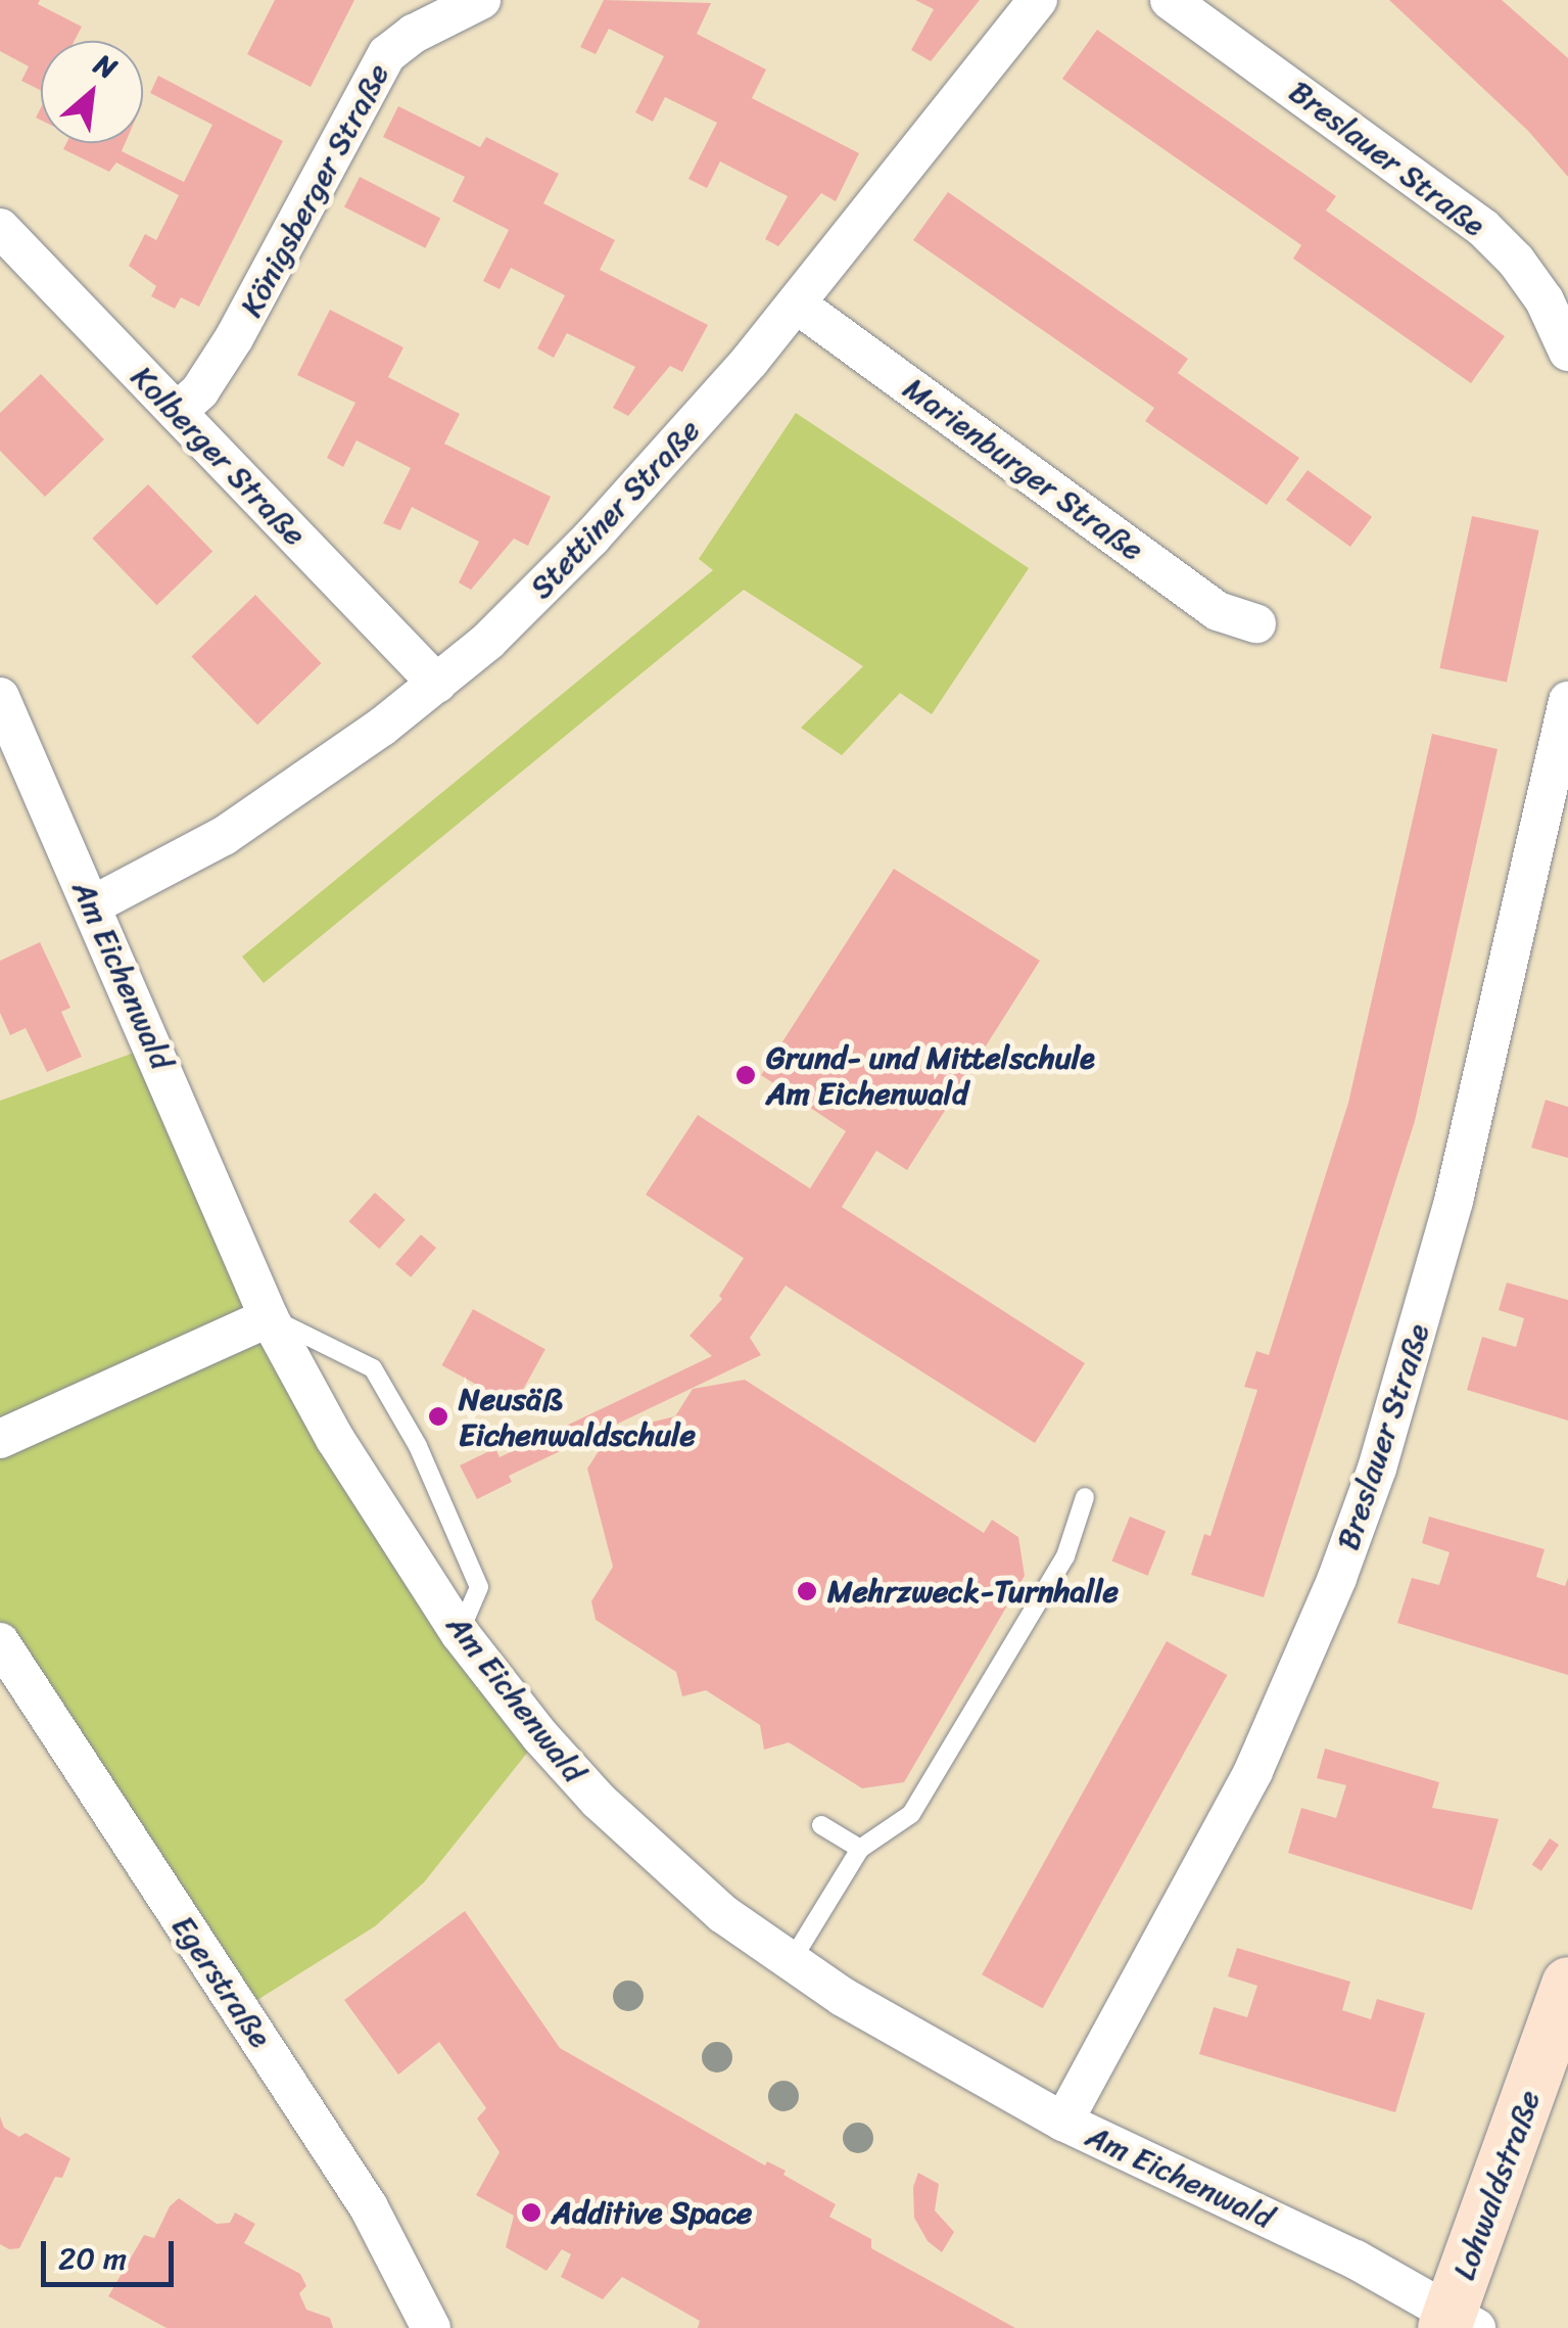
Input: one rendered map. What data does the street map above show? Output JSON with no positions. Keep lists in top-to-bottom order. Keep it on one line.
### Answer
{"streets":{"street":["Breslauer Straße","Königsberger Straße","Kolberger Straße","Marienburger Straße","Stettiner Straße","Am Eichenwald","Egerstraße","Lohwaldstraße"]},"crossings":[["Breslauer Straße","Am Eichenwald"],["Königsberger Straße","Kolberger Straße"],["Kolberger Straße","Stettiner Straße"],["Marienburger Straße","Stettiner Straße"],["Stettiner Straße","Am Eichenwald"],["Am Eichenwald","Lohwaldstraße"]],"places":["Grund- und Mittelschule Am Eichenwald","Neusäß Eichenwaldschule","Mehrzweck-Turnhalle","Additive Space"],"scale_bar":"20 m","north":"top right"}
